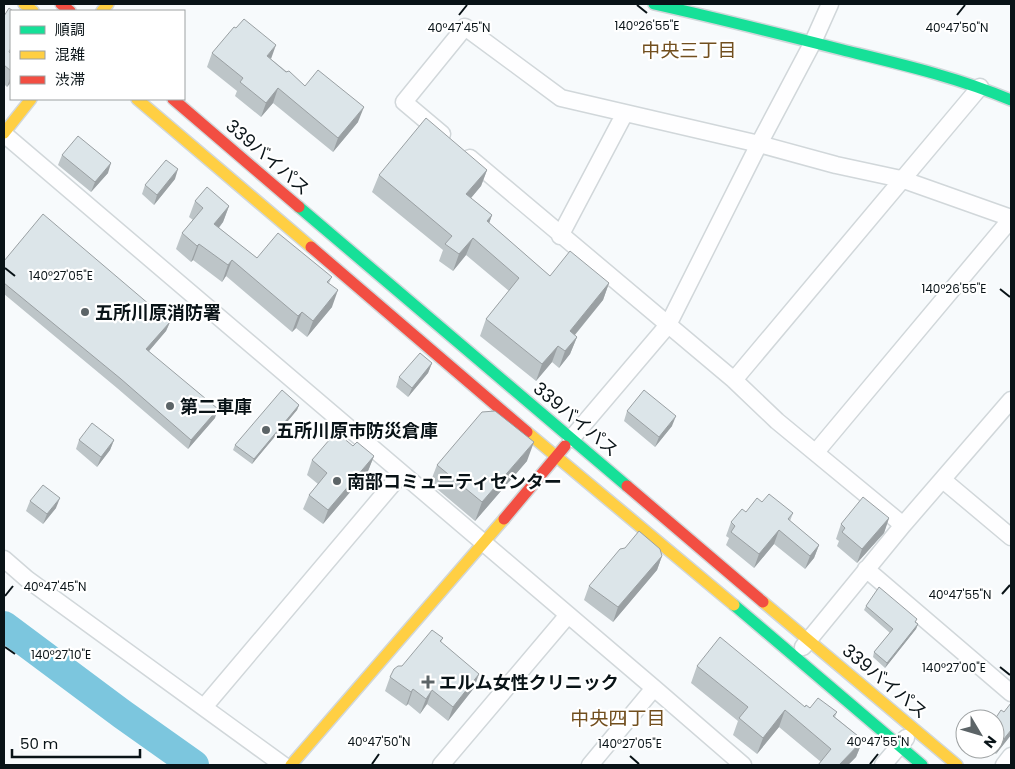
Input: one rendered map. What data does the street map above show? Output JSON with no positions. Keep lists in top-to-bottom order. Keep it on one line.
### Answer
{"streets":{"street":["339バイパス"]},"districts":["中央三丁目","中央四丁目"],"places":{"other":["五所川原消防署","第二車庫","五所川原市防災倉庫","南部コミュニティセンター"],"health":["エルム女性クリニック"]},"legend":["順調","混雑","渋滞"],"scale_bar":"50 m","north":"bottom right","coordinates":["140°26'55\"E","40°47'45\"N","40°47'50\"N","140°27'05\"E","40°47'55\"N","140°27'10\"E","140°27'00\"E"]}
